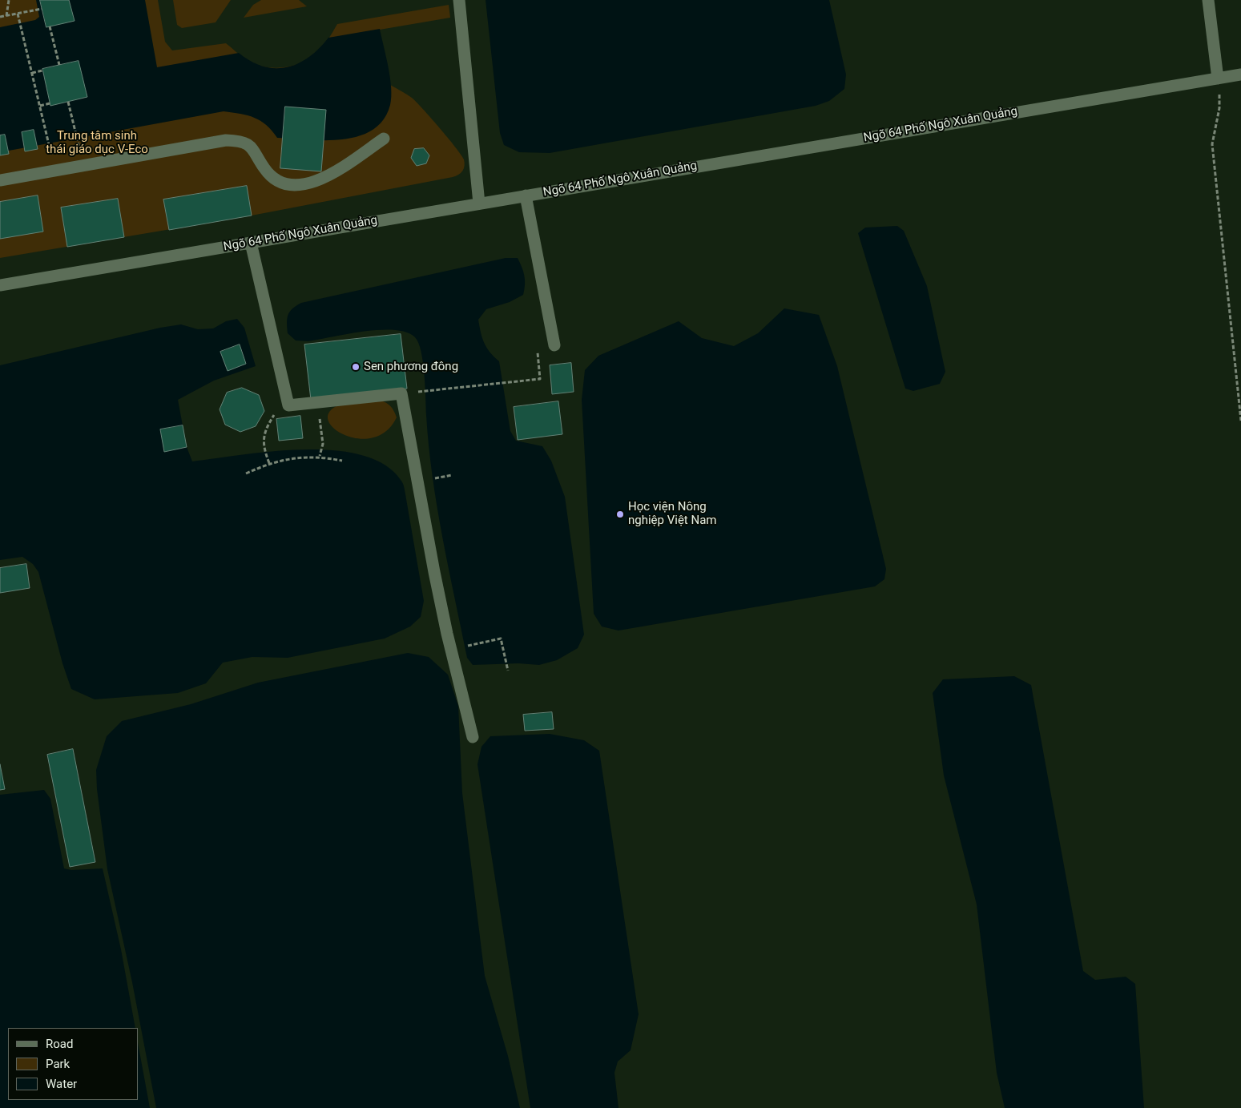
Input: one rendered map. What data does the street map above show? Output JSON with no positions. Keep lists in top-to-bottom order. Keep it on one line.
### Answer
{"streets":{"street":["Ngõ 64 Phố Ngô Xuân Quảng"]},"parks":["Trung tâm sinh thái giáo dục V-Eco"],"places":["Sen phương đông","Học viện Nông nghiệp Việt Nam"],"legend":["Road","Park","Water"]}
